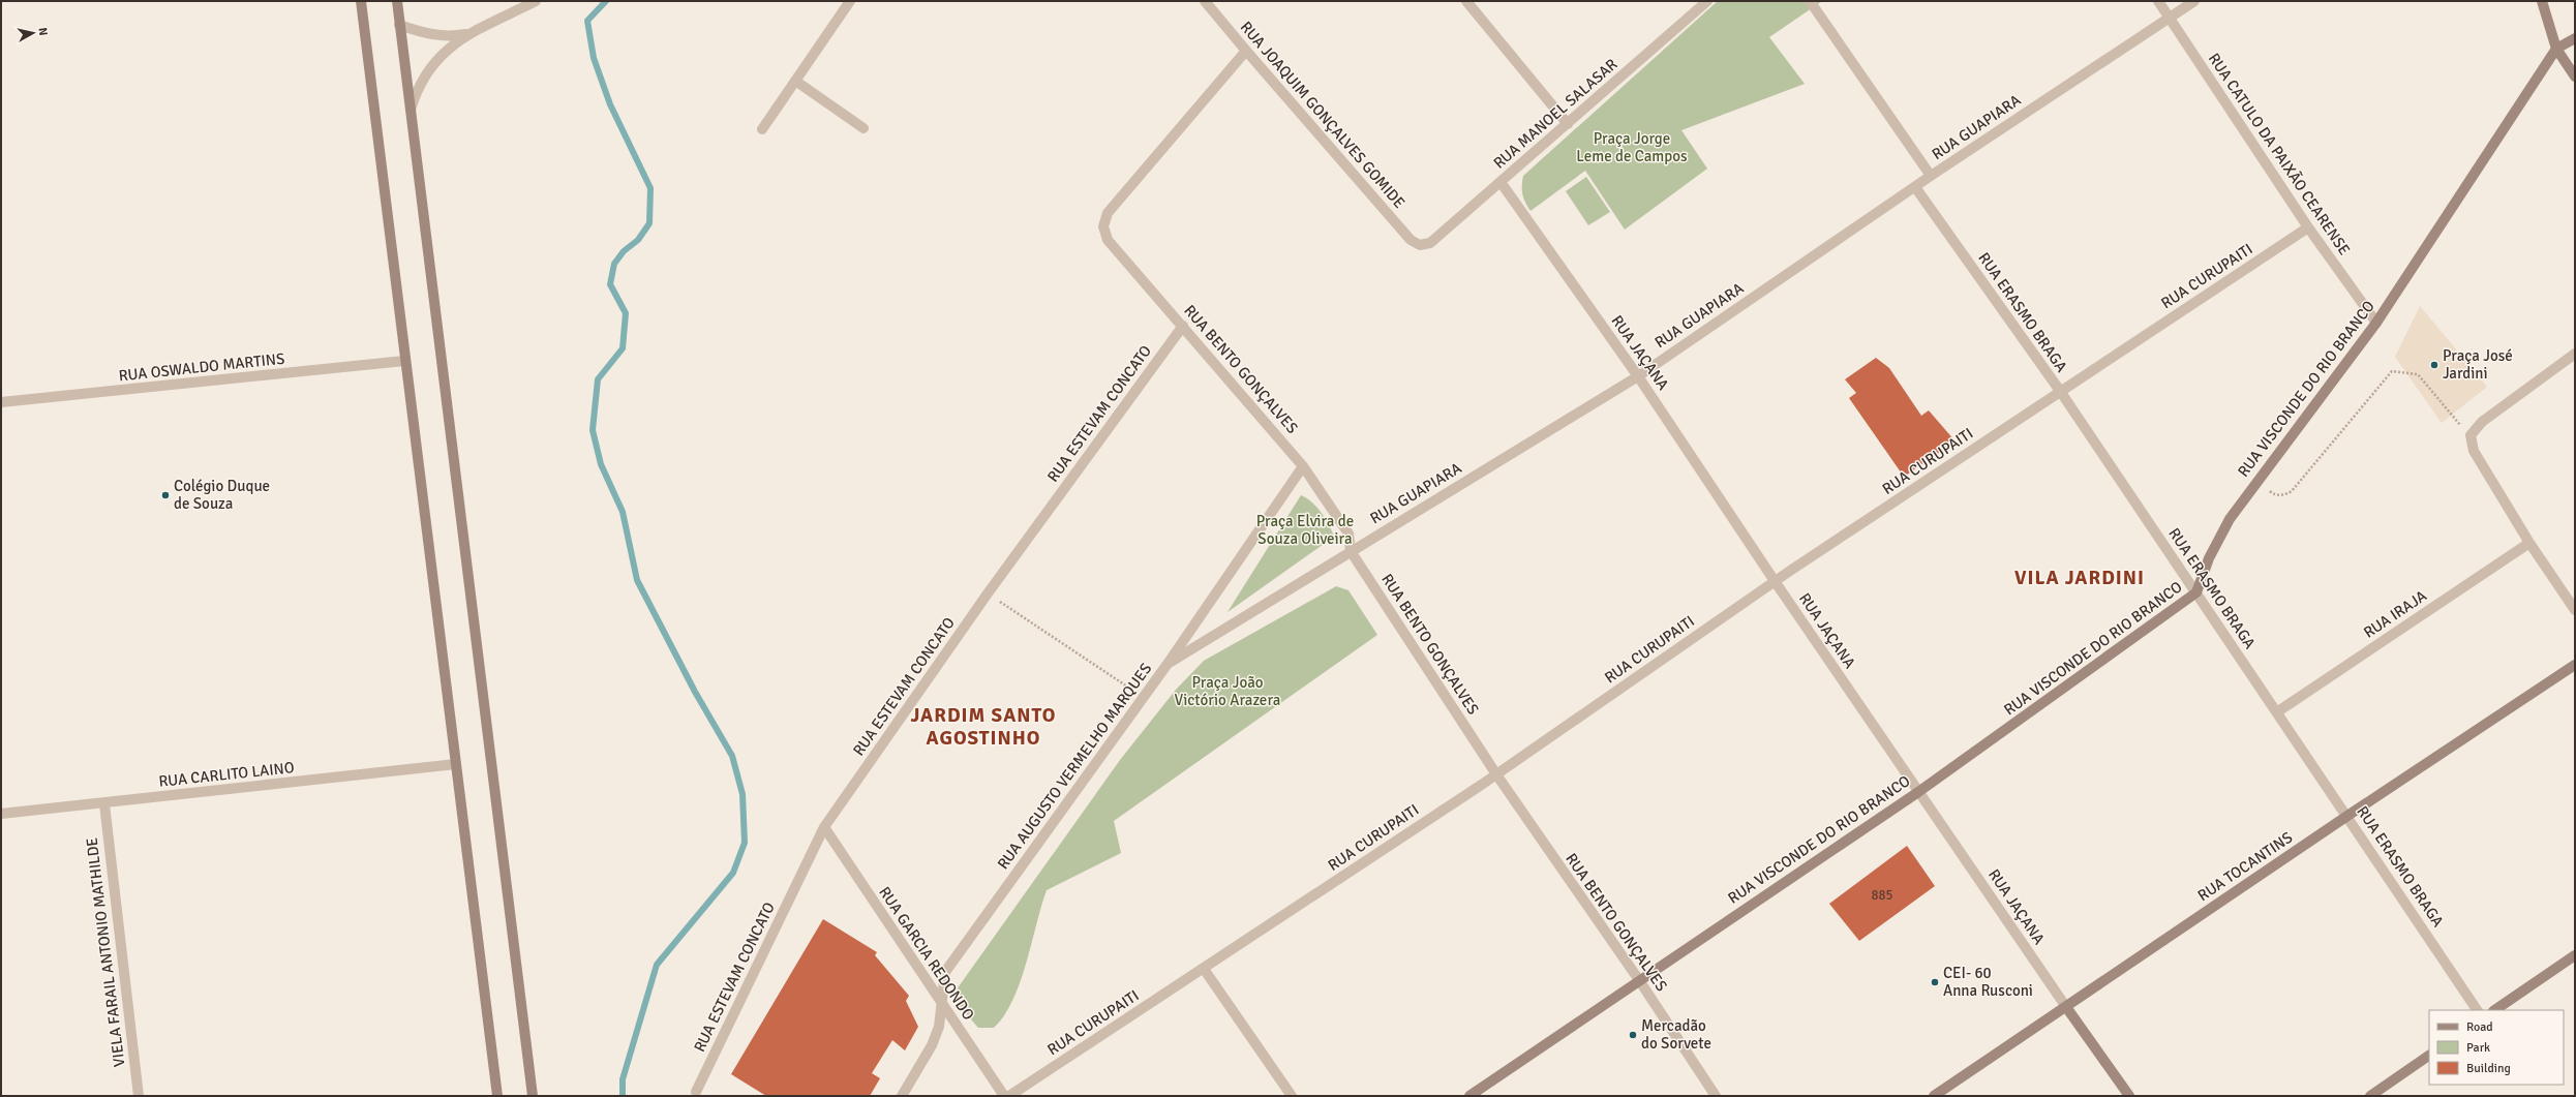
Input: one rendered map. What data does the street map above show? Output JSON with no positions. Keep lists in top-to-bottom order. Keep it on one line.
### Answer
{"streets":{"main road":["RUA JAÇANA","RUA VISCONDE DO RIO BRANCO","RUA TOCANTINS"],"street":["RUA MANOEL SALASAR","RUA JOAQUIM GONÇALVES GOMIDE","RUA GUAPIARA","RUA CATULO DA PAIXÃO CEARENSE","RUA CURUPAITI","RUA ERASMO BRAGA","RUA OSWALDO MARTINS","RUA BENTO GONÇALVES","RUA ESTEVAM CONCATO","RUA IRAJA","RUA AUGUSTO VERMELHO MARQUES","RUA CARLITO LAINO","VIELA FARAIL ANTONIO MATHILDE","RUA GARCIA REDONDO"]},"crossings":[["RUA MANOEL SALASAR","RUA JOAQUIM GONÇALVES GOMIDE"],["RUA MANOEL SALASAR","RUA JAÇANA"],["RUA JOAQUIM GONÇALVES GOMIDE","RUA BENTO GONÇALVES"],["RUA GUAPIARA","RUA CATULO DA PAIXÃO CEARENSE"],["RUA GUAPIARA","RUA ERASMO BRAGA"],["RUA GUAPIARA","RUA JAÇANA"],["RUA GUAPIARA","RUA BENTO GONÇALVES"],["RUA GUAPIARA","RUA AUGUSTO VERMELHO MARQUES"],["RUA CATULO DA PAIXÃO CEARENSE","RUA CURUPAITI"],["RUA CATULO DA PAIXÃO CEARENSE","RUA VISCONDE DO RIO BRANCO"],["RUA CURUPAITI","RUA ERASMO BRAGA"],["RUA CURUPAITI","RUA JAÇANA"],["RUA CURUPAITI","RUA BENTO GONÇALVES"],["RUA ERASMO BRAGA","RUA VISCONDE DO RIO BRANCO"],["RUA ERASMO BRAGA","RUA IRAJA"],["RUA ERASMO BRAGA","RUA TOCANTINS"],["RUA JAÇANA","RUA VISCONDE DO RIO BRANCO"],["RUA JAÇANA","RUA TOCANTINS"],["RUA BENTO GONÇALVES","RUA VISCONDE DO RIO BRANCO"],["RUA BENTO GONÇALVES","RUA ESTEVAM CONCATO"],["RUA BENTO GONÇALVES","RUA AUGUSTO VERMELHO MARQUES"],["RUA ESTEVAM CONCATO","RUA GARCIA REDONDO"],["RUA AUGUSTO VERMELHO MARQUES","RUA GARCIA REDONDO"],["RUA CARLITO LAINO","VIELA FARAIL ANTONIO MATHILDE"]],"districts":["VILA JARDINI","JARDIM SANTO AGOSTINHO"],"parks":["Praça Jorge Leme de Campos","Praça Elvira de Souza Oliveira","Praça João Victório Arazera"],"places":["Praça José Jardini","Colégio Duque de Souza","CEI- 60 Anna Rusconi","Mercadão do Sorvete"],"house_numbers":["885"],"legend":["Road","Park","Building"],"north":"right"}
